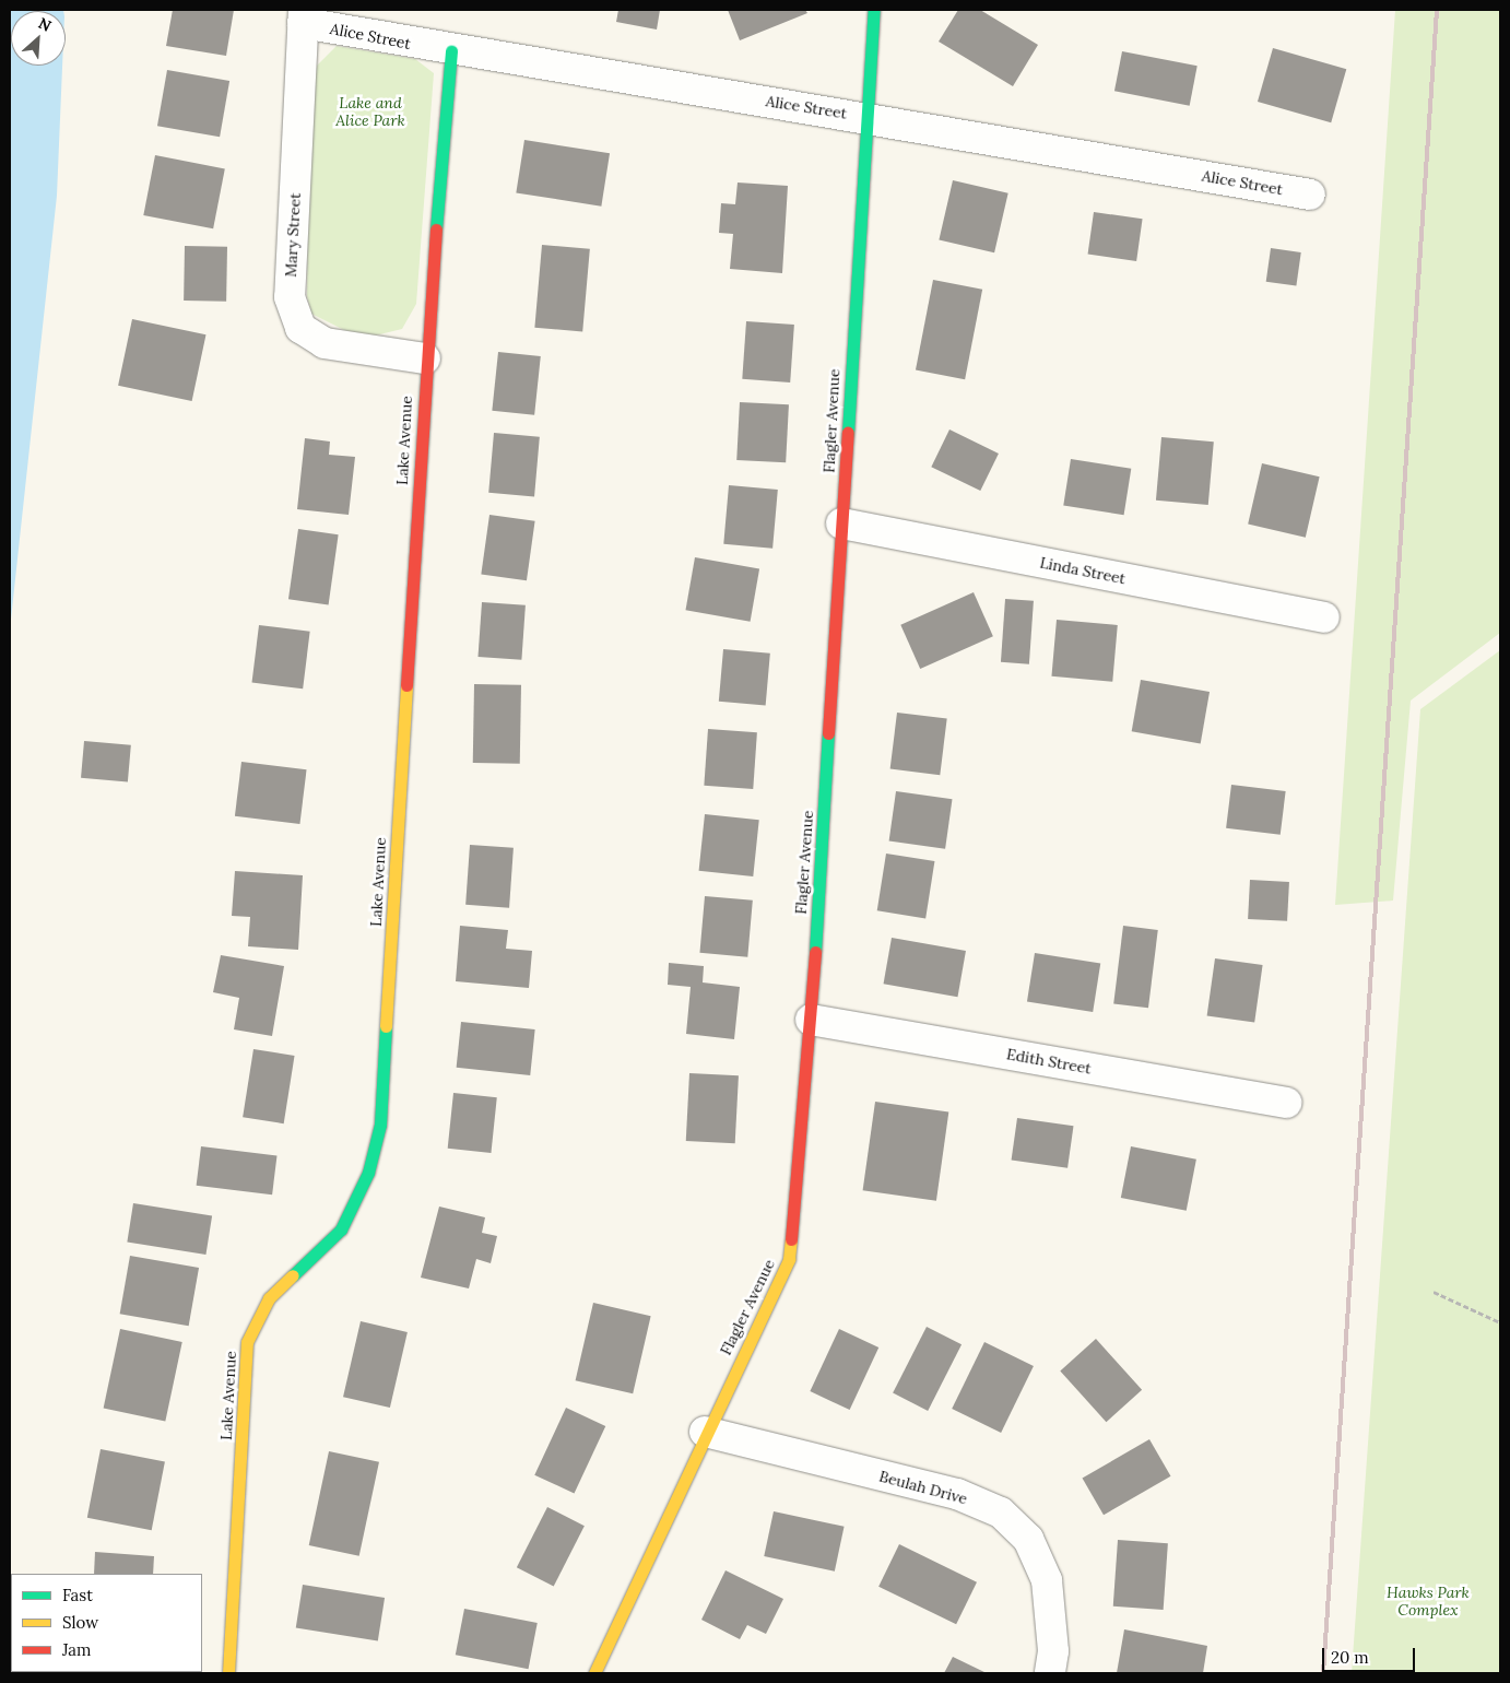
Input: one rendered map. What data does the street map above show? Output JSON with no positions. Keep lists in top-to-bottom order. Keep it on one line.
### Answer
{"streets":{"street":["Alice Street","Mary Street","Flagler Avenue","Lake Avenue","Linda Street","Edith Street","Beulah Drive"]},"crossings":[["Alice Street","Mary Street"],["Alice Street","Flagler Avenue"],["Alice Street","Lake Avenue"],["Mary Street","Lake Avenue"],["Flagler Avenue","Linda Street"],["Flagler Avenue","Edith Street"],["Flagler Avenue","Beulah Drive"]],"parks":["Lake and Alice Park","Hawks Park Complex"],"legend":["Fast","Slow","Jam"],"scale_bar":"20 m","north":"top right"}
